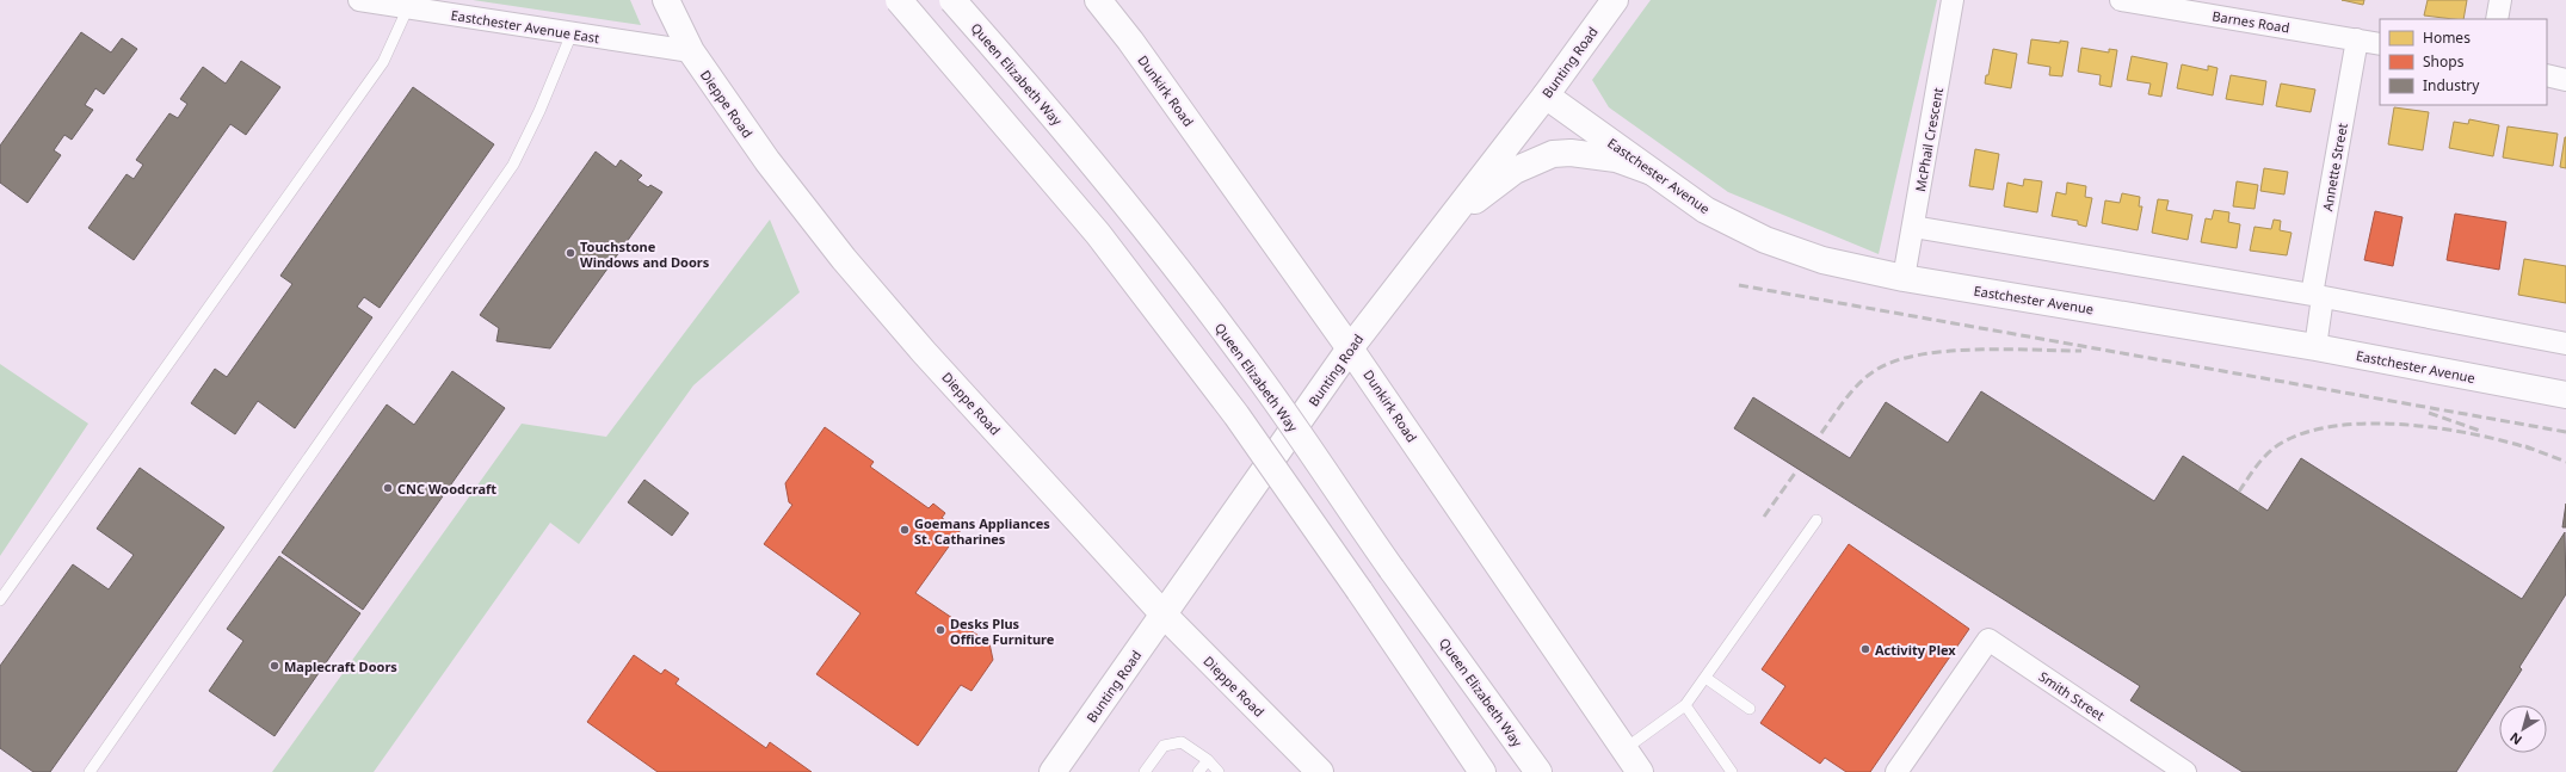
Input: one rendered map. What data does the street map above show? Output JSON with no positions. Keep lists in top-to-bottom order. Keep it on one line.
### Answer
{"streets":{"main road":["Bunting Road","Queen Elizabeth Way","Dunkirk Road","Dieppe Road","Eastchester Avenue"],"street":["Barnes Road","Eastchester Avenue East","McPhail Crescent","Annette Street","Smith Street"]},"crossings":[["Barnes Road","Annette Street"],["Eastchester Avenue East","Dieppe Road"],["Bunting Road","Dunkirk Road"],["Bunting Road","Dieppe Road"],["Bunting Road","Eastchester Avenue"],["McPhail Crescent","Eastchester Avenue"],["Annette Street","Eastchester Avenue"]],"places":["Touchstone Windows and Doors","CNC Woodcraft","Goemans Appliances St. Catharines","Desks Plus Office Furniture","Activity Plex","Maplecraft Doors"],"legend":["Homes","Shops","Industry"],"north":"bottom left"}
